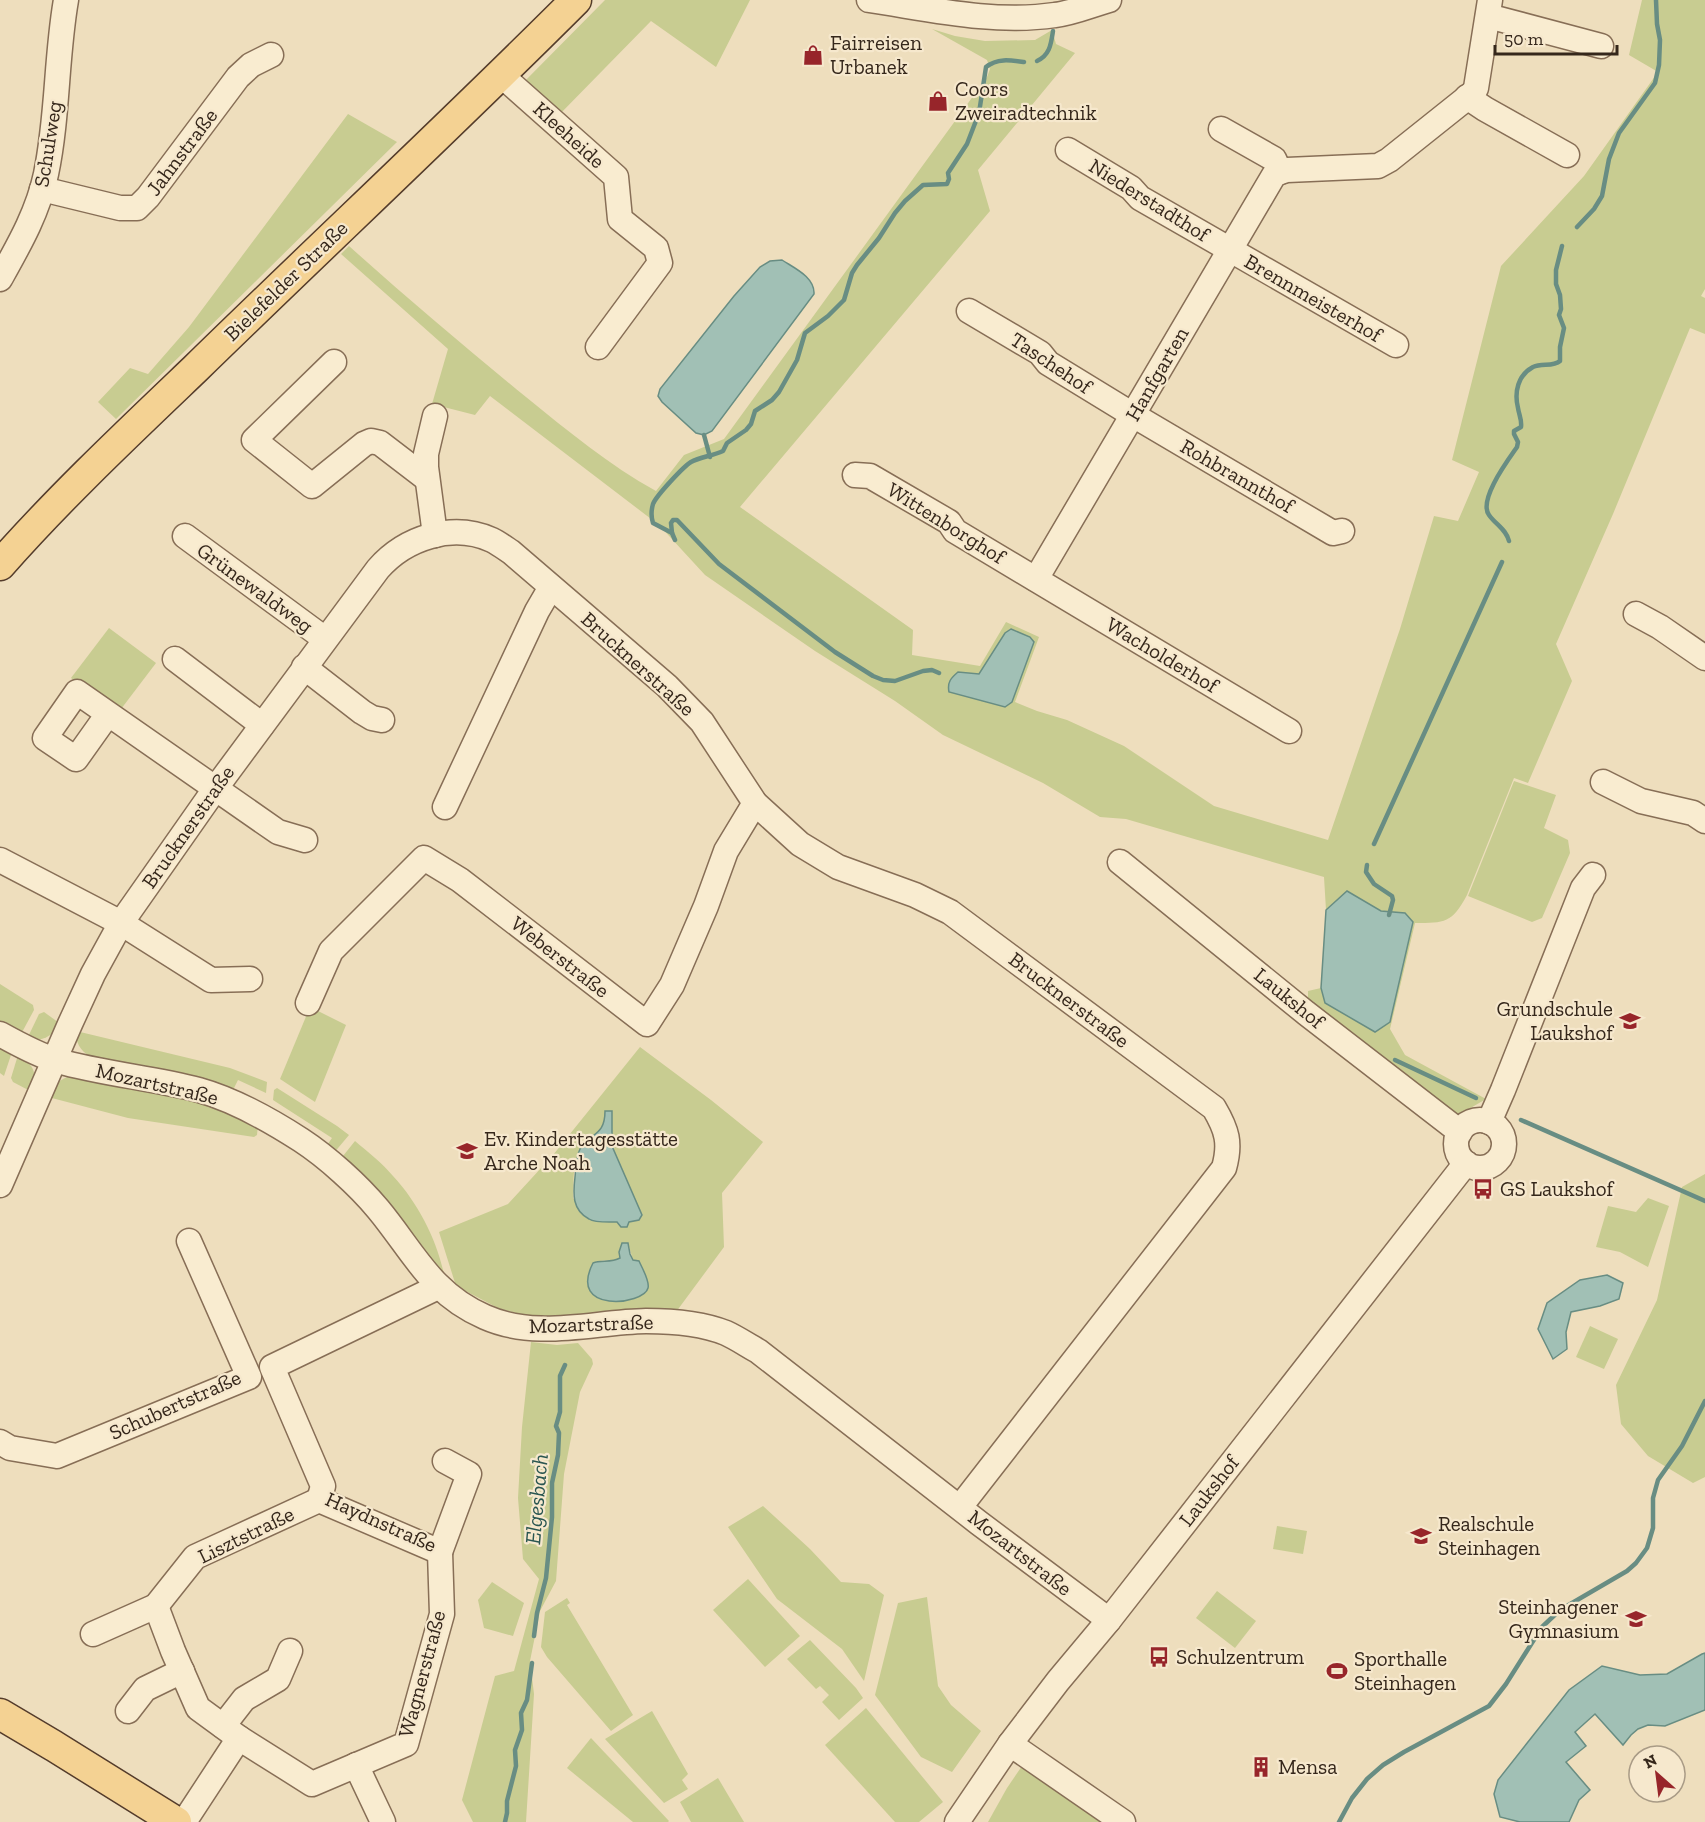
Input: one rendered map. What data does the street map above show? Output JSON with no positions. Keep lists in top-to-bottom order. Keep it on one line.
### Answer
{"streets":{"main road":["Bielefelder Straße"],"street":["Kleeheide","Schulweg","Jahnstraße","Niederstadthof","Brennmeisterhof","Taschehof","Hanfgarten","Rohbrannthof","Wittenborghof","Grünewaldweg","Wacholderhof","Brucknerstraße","Weberstraße","Laukshof","Mozartstraße","Schubertstraße","Haydnstraße","Lisztstraße","Wagnerstraße"]},"crossings":[["Kleeheide","Bielefelder Straße"],["Schulweg","Jahnstraße"],["Niederstadthof","Brennmeisterhof"],["Niederstadthof","Hanfgarten"],["Brennmeisterhof","Hanfgarten"],["Taschehof","Hanfgarten"],["Taschehof","Rohbrannthof"],["Hanfgarten","Rohbrannthof"],["Hanfgarten","Wittenborghof"],["Hanfgarten","Wacholderhof"],["Wittenborghof","Wacholderhof"],["Grünewaldweg","Brucknerstraße"],["Brucknerstraße","Weberstraße"],["Brucknerstraße","Mozartstraße"],["Laukshof","Mozartstraße"],["Mozartstraße","Haydnstraße"],["Haydnstraße","Lisztstraße"],["Haydnstraße","Wagnerstraße"]],"water":["Elgesbach"],"places":{"shop":["Fairreisen Urbanek","Coors Zweiradtechnik"],"school or university":["Grundschule Laukshof","Ev. Kindertagesstätte Arche Noah","Realschule Steinhagen","Steinhagener Gymnasium"],"bus stop":["GS Laukshof","Schulzentrum"],"sports":["Sporthalle Steinhagen"],"building":["Mensa"]},"scale_bar":"50 m","north":"top left"}
